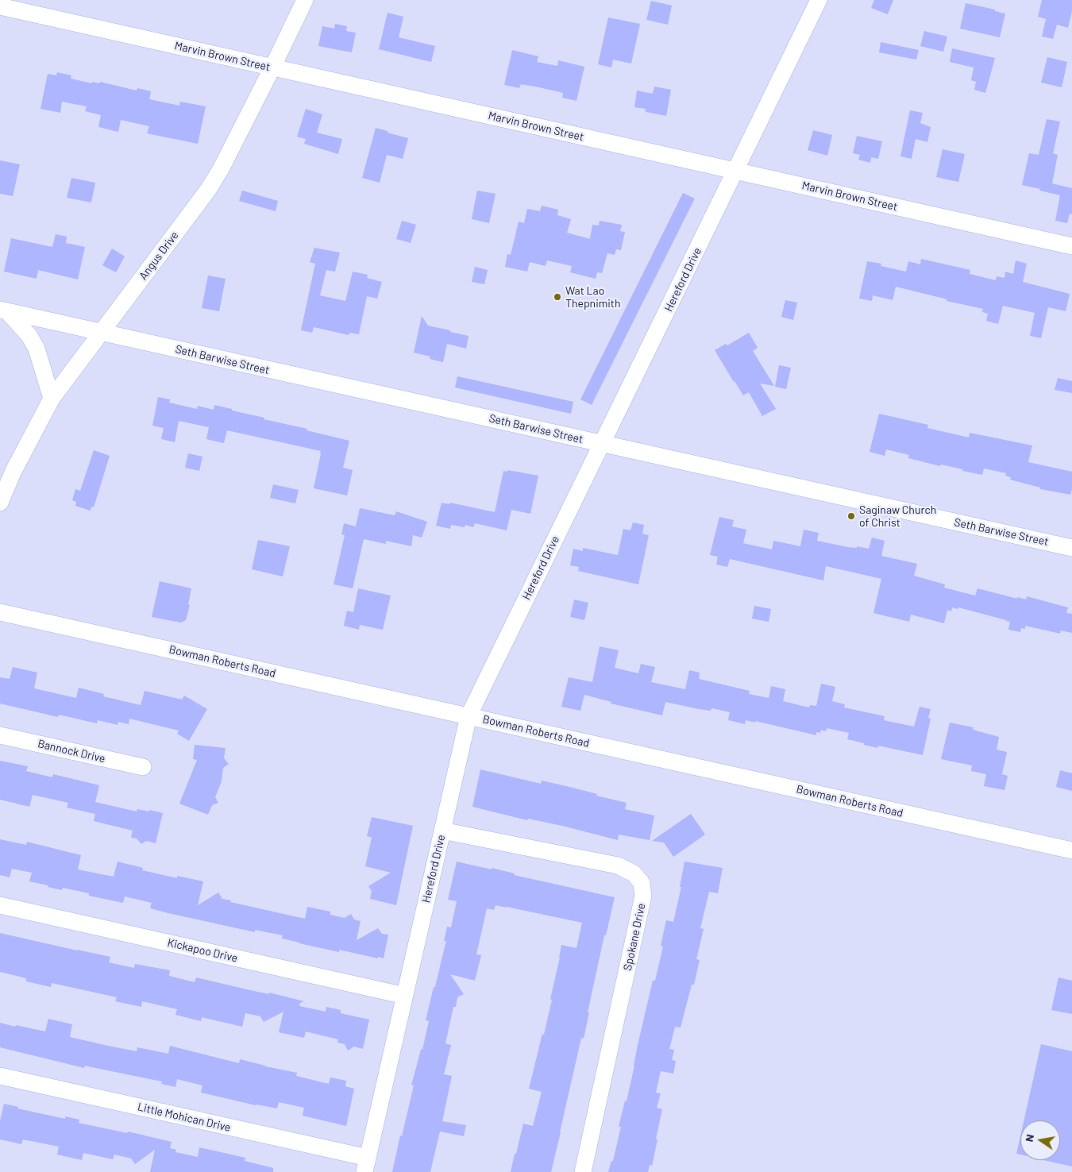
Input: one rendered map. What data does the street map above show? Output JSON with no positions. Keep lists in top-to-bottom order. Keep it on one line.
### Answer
{"streets":{"street":["Marvin Brown Street","Angus Drive","Hereford Drive","Seth Barwise Street","Bowman Roberts Road","Bannock Drive","Spokane Drive","Kickapoo Drive","Little Mohican Drive"]},"crossings":[["Marvin Brown Street","Angus Drive"],["Marvin Brown Street","Hereford Drive"],["Angus Drive","Seth Barwise Street"],["Hereford Drive","Seth Barwise Street"],["Hereford Drive","Bowman Roberts Road"],["Hereford Drive","Spokane Drive"],["Hereford Drive","Kickapoo Drive"],["Hereford Drive","Little Mohican Drive"]],"places":["Wat Lao Thepnimith","Saginaw Church of Christ"],"north":"left"}
